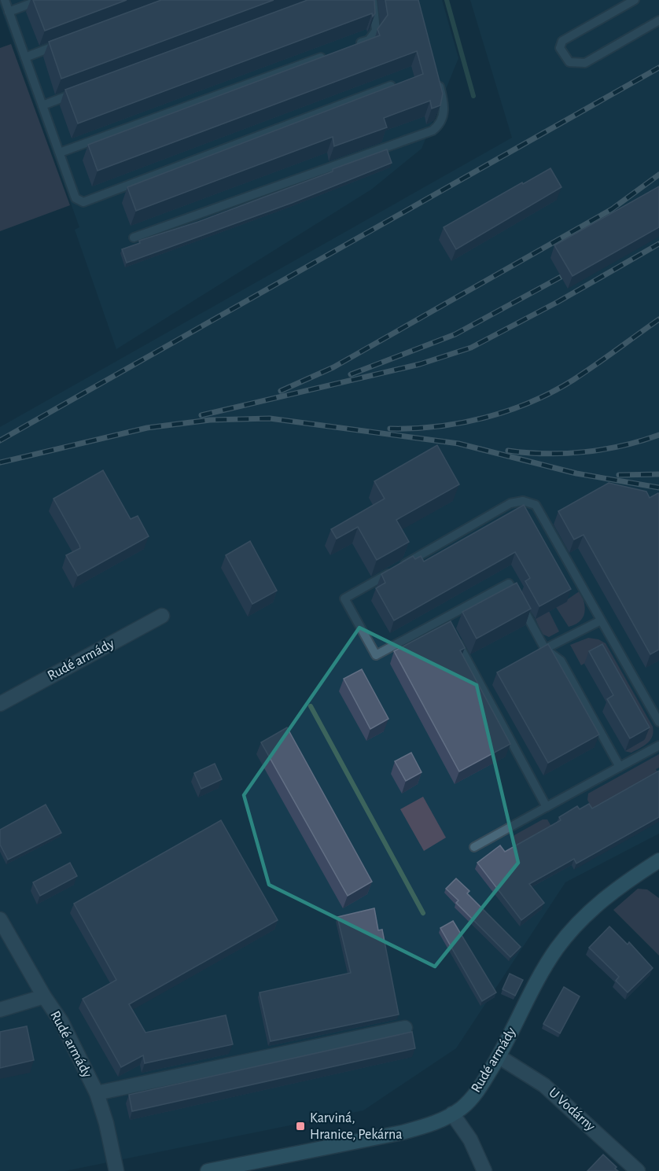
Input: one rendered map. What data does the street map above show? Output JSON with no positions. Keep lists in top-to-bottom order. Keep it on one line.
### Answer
{"streets":{"main road":["Rudé armády"],"street":["U Vodárny"]},"crossings":[["Rudé armády","U Vodárny"]],"places":{"transit":["Karviná, Hranice, Pekárna"]}}
